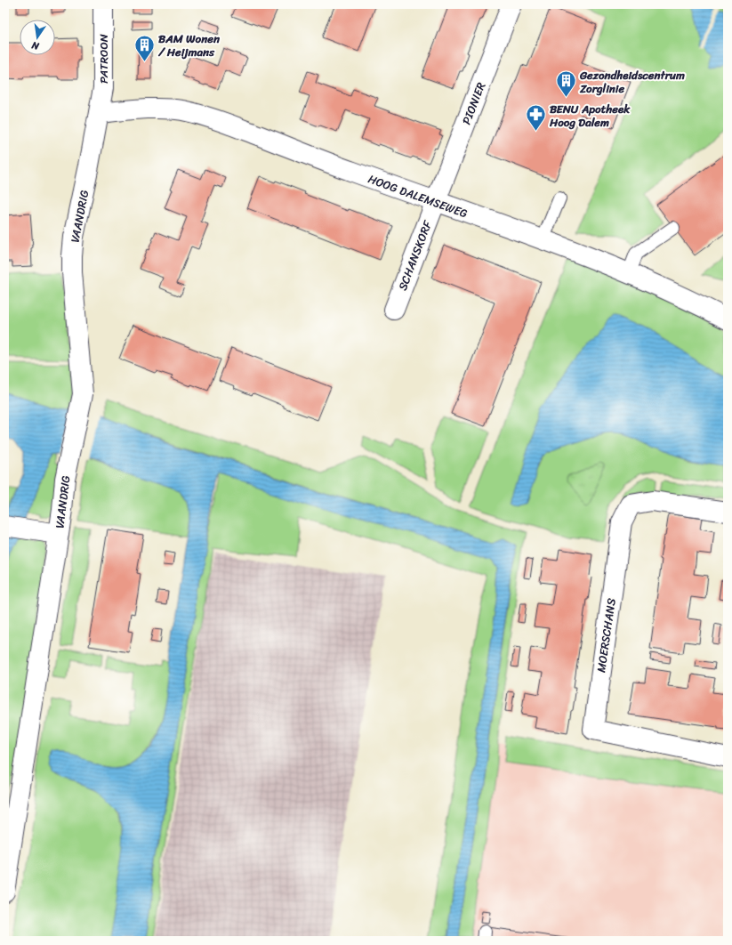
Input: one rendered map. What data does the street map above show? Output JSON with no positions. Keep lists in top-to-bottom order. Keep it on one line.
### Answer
{"streets":{"street":["PATROON","PIONIER","HOOG DALEMSEWEG","VAANDRIG","SCHANSKORF","MOERSCHANS"]},"crossings":[["PATROON","HOOG DALEMSEWEG"],["PATROON","VAANDRIG"],["PIONIER","HOOG DALEMSEWEG"],["PIONIER","SCHANSKORF"],["HOOG DALEMSEWEG","VAANDRIG"],["HOOG DALEMSEWEG","SCHANSKORF"]],"places":{"building":["BAM Wonen / Heijmans","Gezondheidscentrum Zorglinie"],"pharmacy":["BENU Apotheek Hoog Dalem"]},"north":"bottom"}
